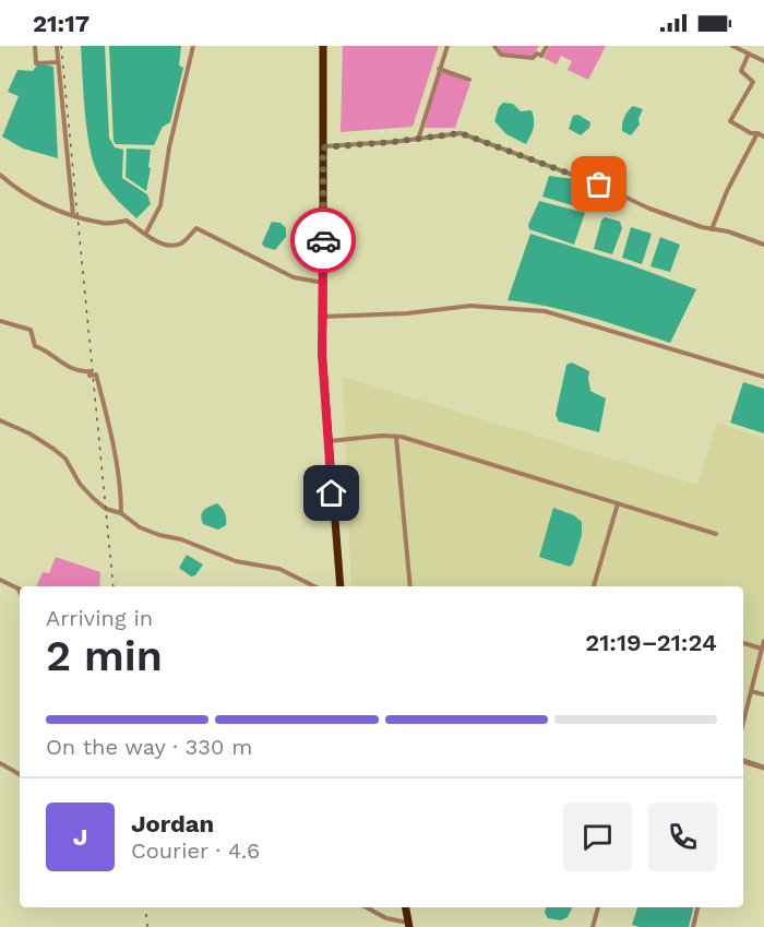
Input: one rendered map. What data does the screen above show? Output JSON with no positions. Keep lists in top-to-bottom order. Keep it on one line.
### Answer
{"page":{"status":"21:17","heading":["2 min","Arriving in","21:19–21:24"],"panel":["Jordan","Courier · 4.6"],"bar":"On the way · 330 m","round":"J"}}
